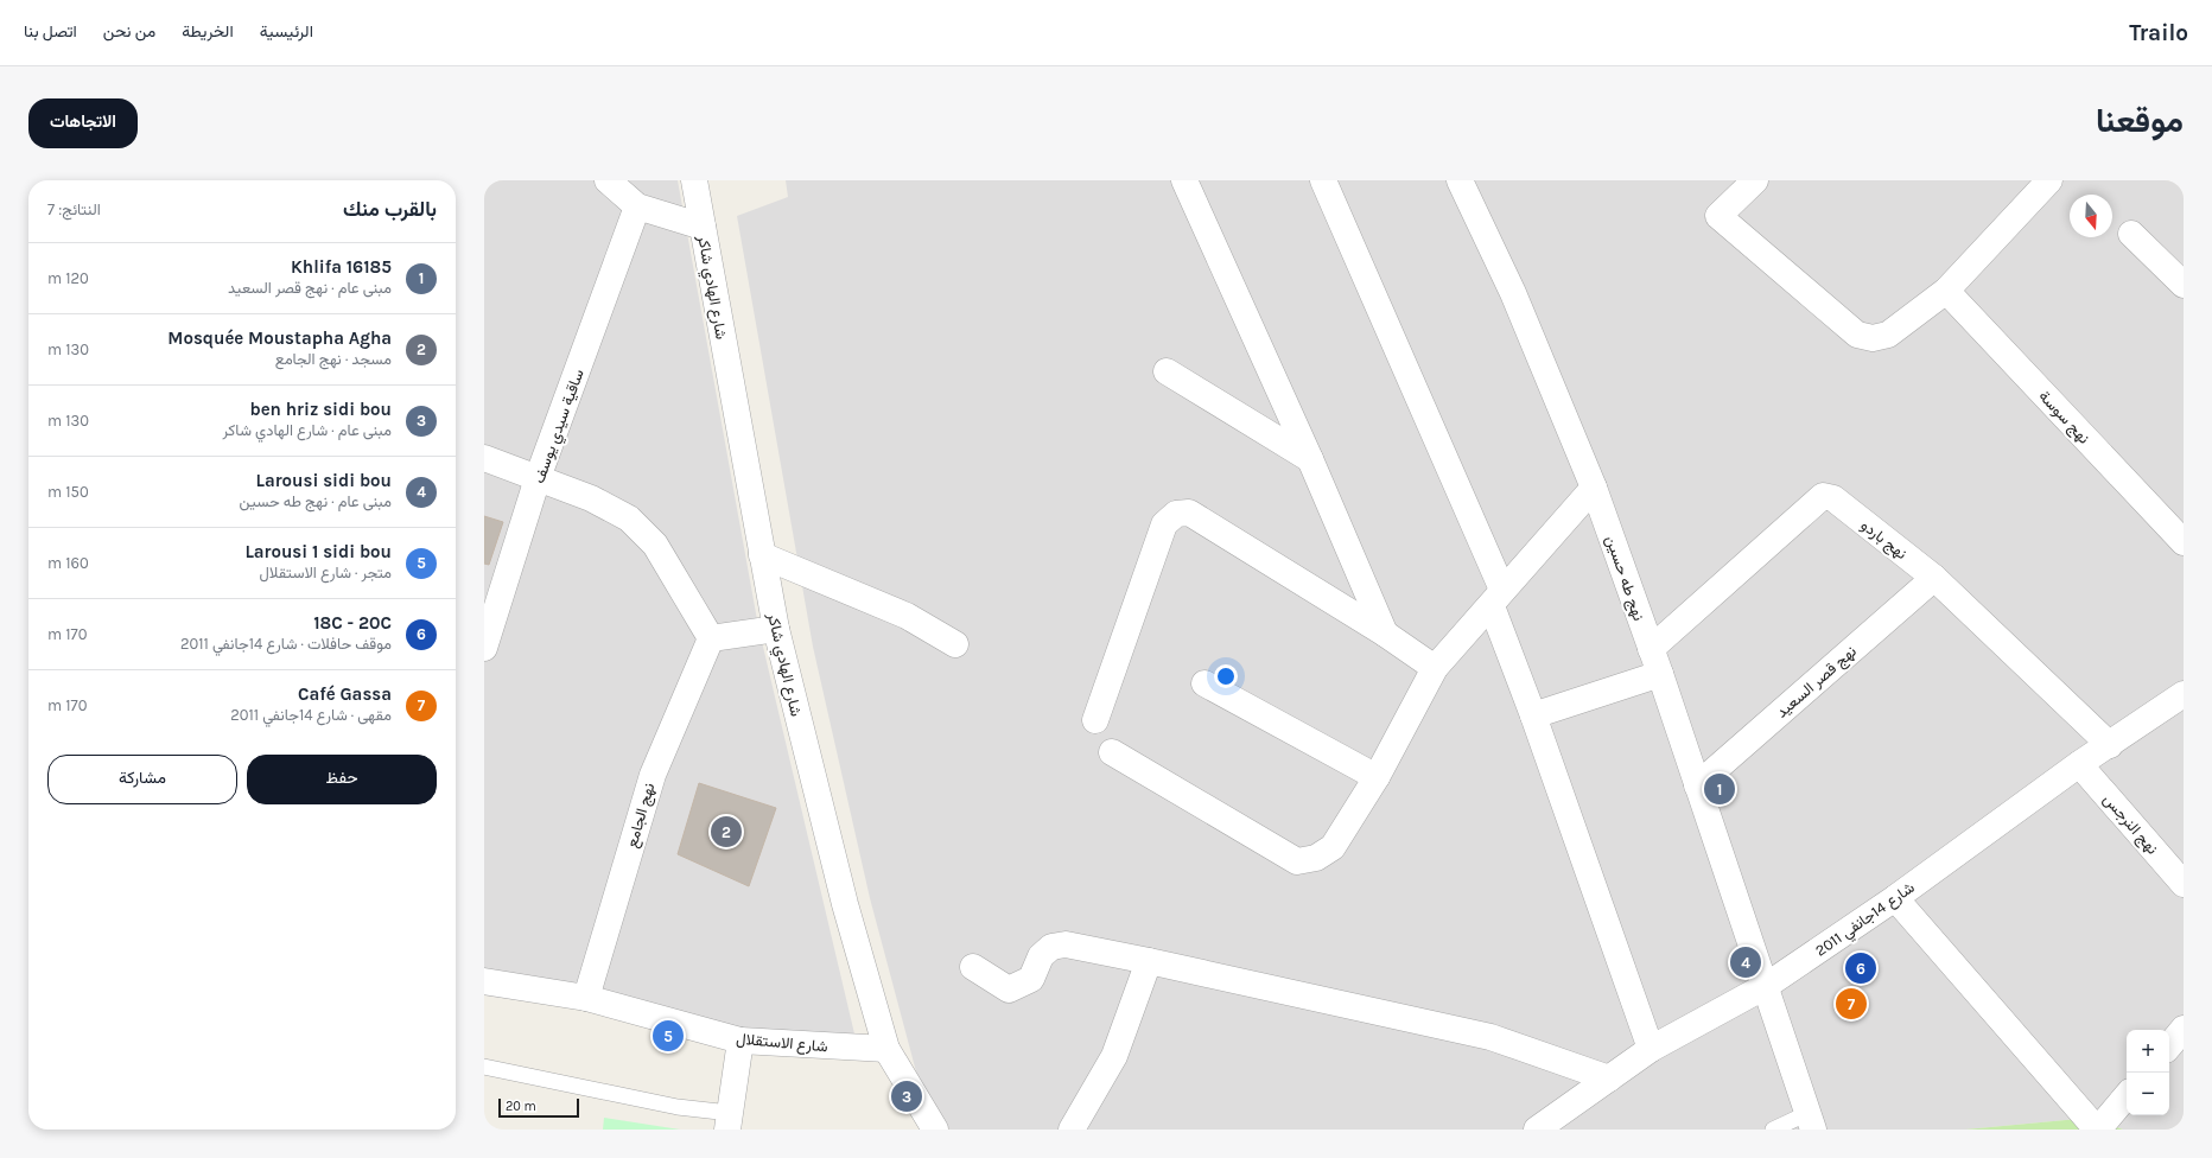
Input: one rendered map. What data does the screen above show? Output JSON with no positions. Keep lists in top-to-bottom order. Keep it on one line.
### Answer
{"streets":{"street":["شارع الهادي شاكر","نهج سوسة","ساقية سيدي يوسف","نهج باردو","نهج طه حسين","نهج قصر السعيد","نهج الجامع","نهج النرجس","شارع 14جانفي 2011","شارع الاستقلال"]},"crossings":[["شارع الهادي شاكر","شارع الاستقلال"],["نهج باردو","نهج طه حسين"],["نهج باردو","نهج قصر السعيد"],["نهج باردو","شارع 14جانفي 2011"],["نهج طه حسين","نهج قصر السعيد"],["نهج طه حسين","شارع 14جانفي 2011"],["نهج الجامع","شارع الاستقلال"],["نهج النرجس","شارع 14جانفي 2011"]],"scale_bar":"20 m","north":"bottom","page":{"header":"Trailo","nav":["الرئيسية","الخريطة","من نحن","اتصل بنا"],"title":"موقعنا","buttons":["الاتجاهات",["حفظ","مشاركة"]],"heading":["بالقرب منك","النتائج: 7"],"list":[{"mark":"1","name":"Khlifa 16185","note":"مبنى عام · نهج قصر السعيد","value":"120 m"},{"mark":"2","name":"Mosquée Moustapha Agha","note":"مسجد · نهج الجامع","value":"130 m"},{"mark":"3","name":"ben hriz sidi bou","note":"مبنى عام · شارع الهادي شاكر","value":"130 m"},{"mark":"4","name":"Larousi sidi bou","note":"مبنى عام · نهج طه حسين","value":"150 m"},{"mark":"5","name":"Larousi 1 sidi bou","note":"متجر · شارع الاستقلال","value":"160 m"},{"mark":"6","name":"18C - 20C","note":"موقف حافلات · شارع 14جانفي 2011","value":"170 m"},{"mark":"7","name":"Café Gassa","note":"مقهى · شارع 14جانفي 2011","value":"170 m"}],"pins":["1","2","4","6","7","5","3"],"map_buttons":["+","−"],"scale":"20 m"}}
